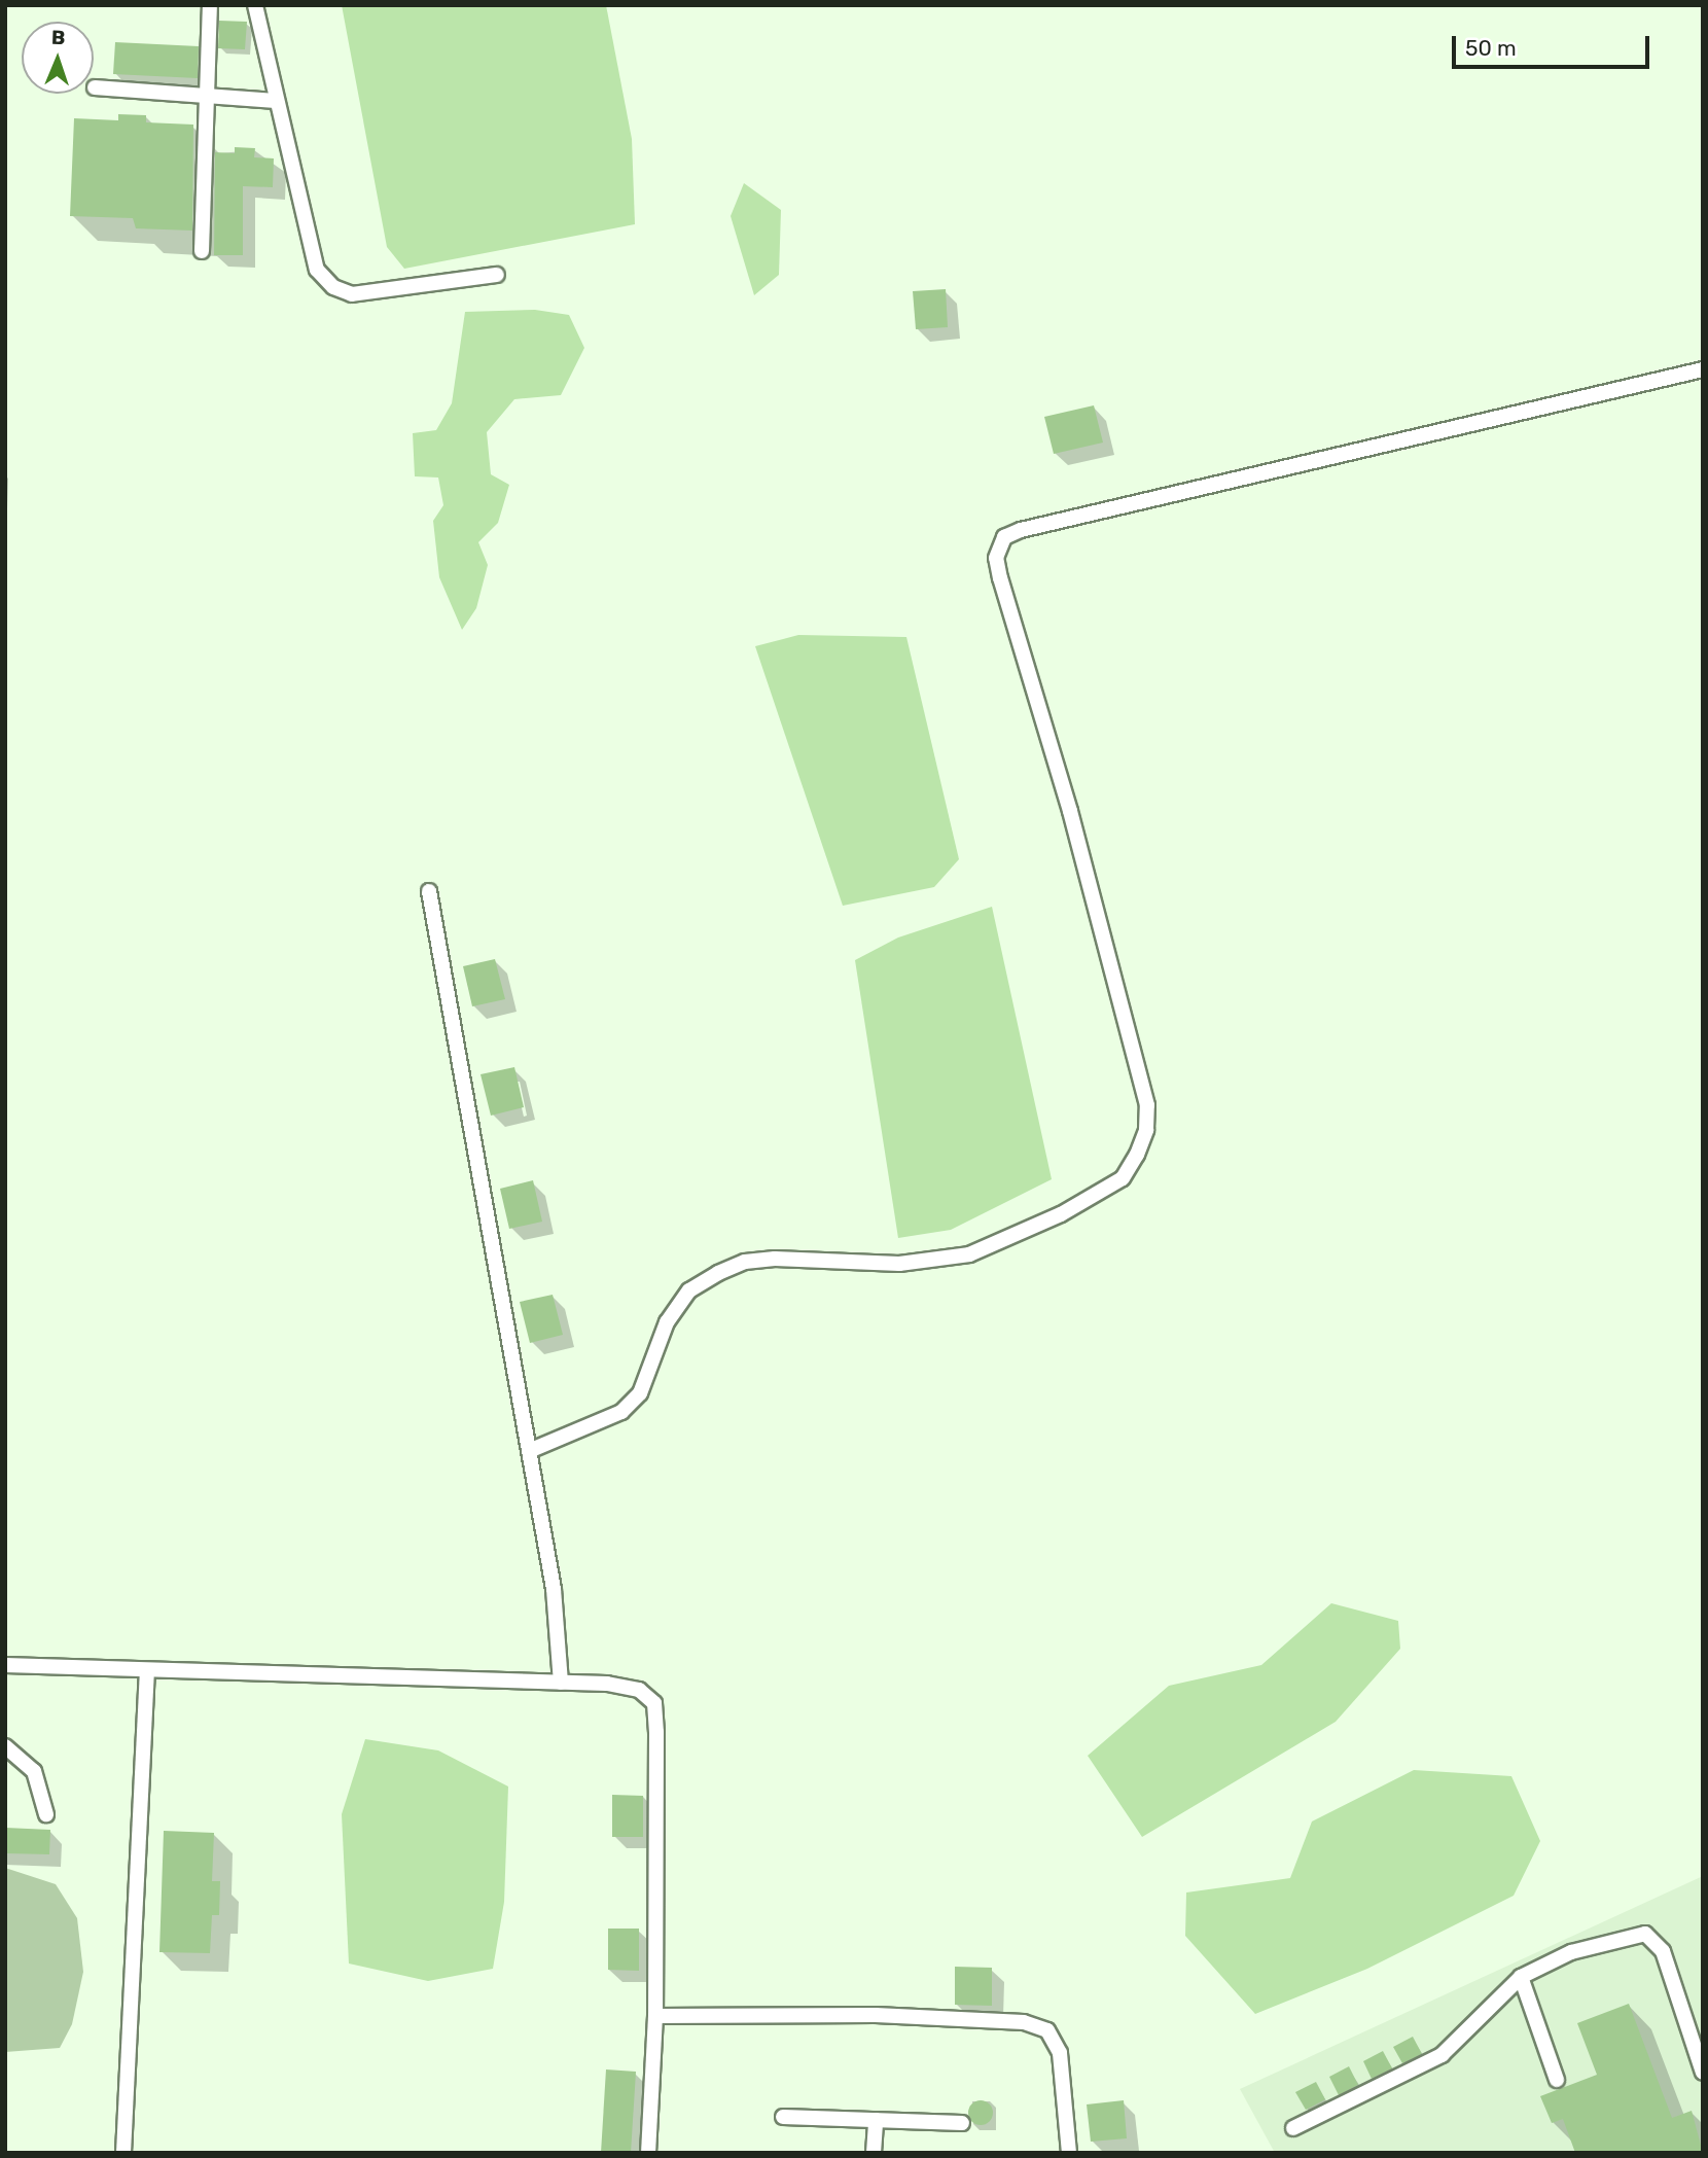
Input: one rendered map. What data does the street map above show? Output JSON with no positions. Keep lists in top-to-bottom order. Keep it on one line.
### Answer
{"scale_bar":"50 m","north":"top"}
